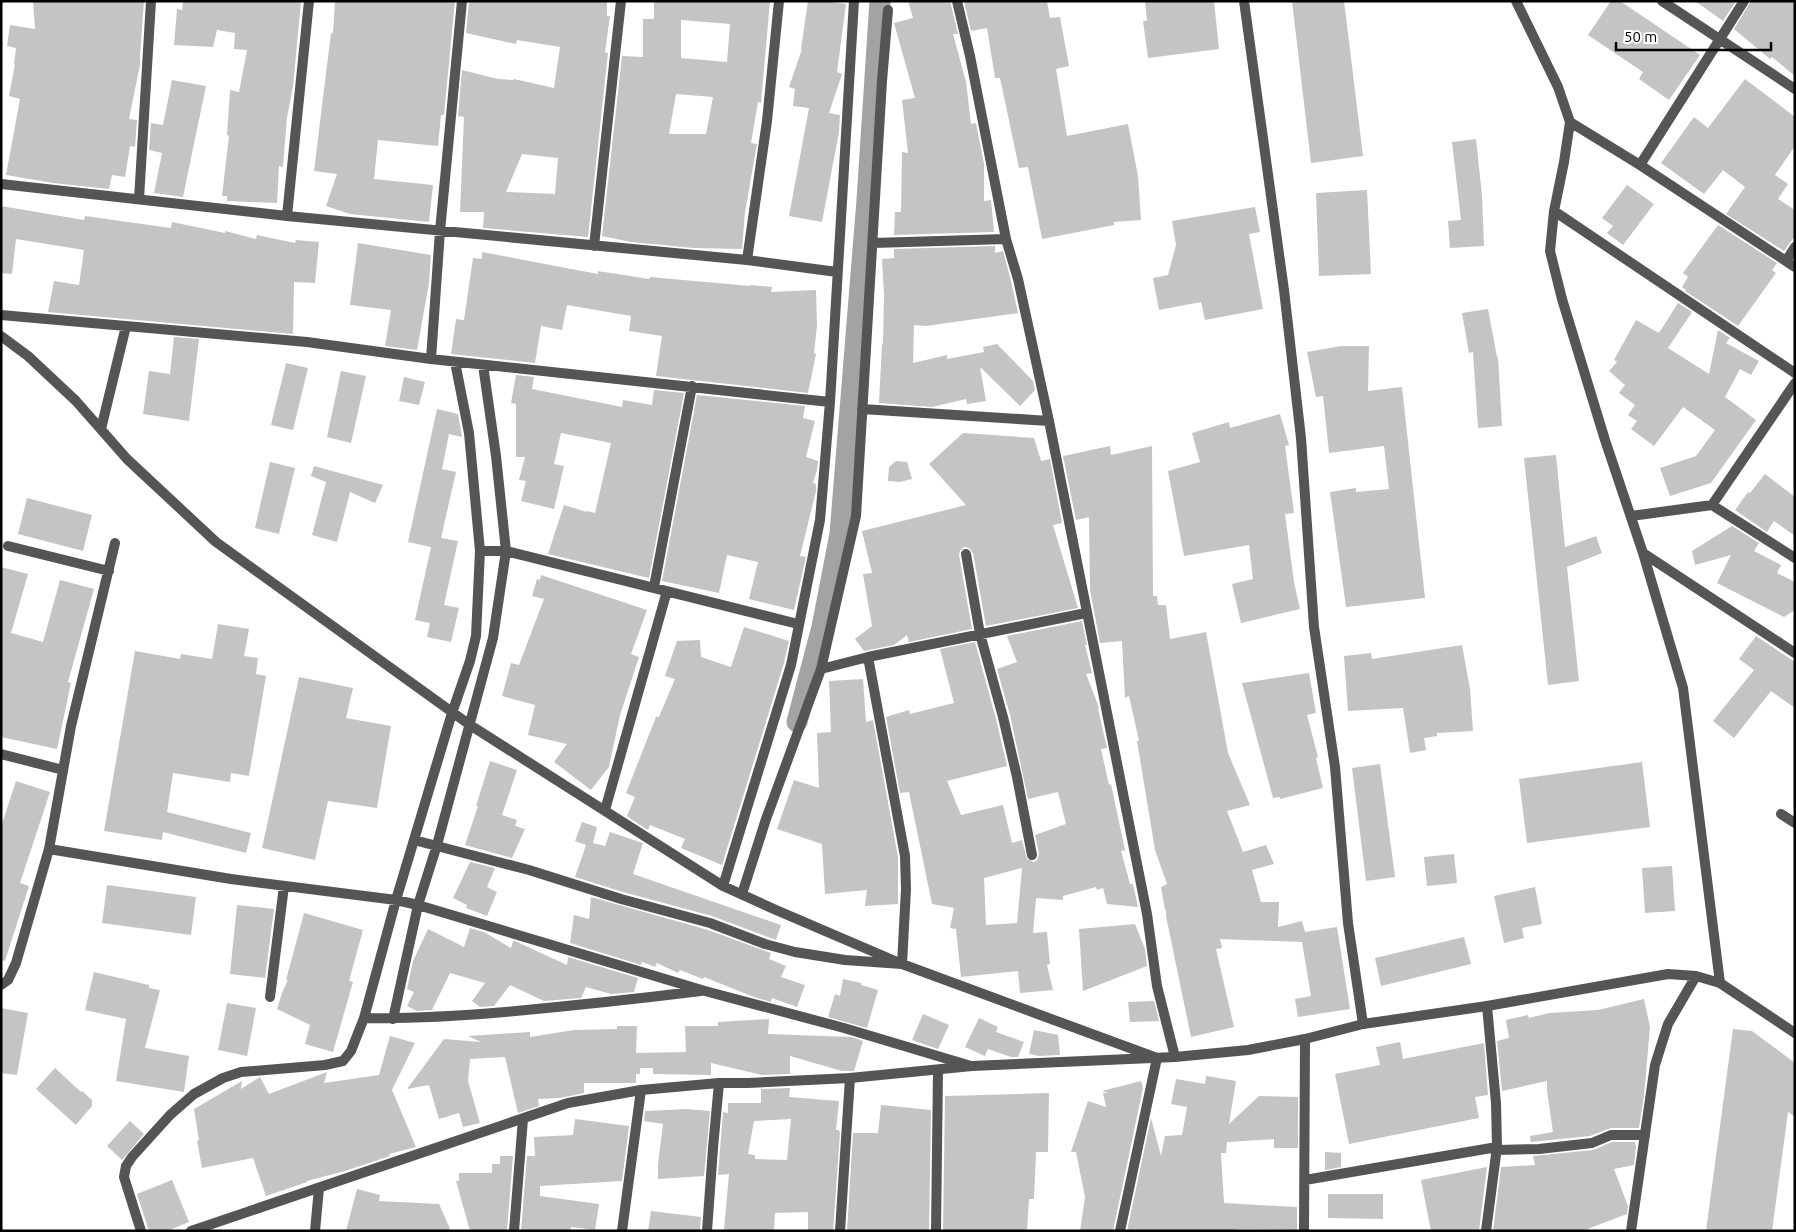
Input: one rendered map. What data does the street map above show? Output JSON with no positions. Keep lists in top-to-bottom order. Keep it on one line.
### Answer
{"scale_bar":"50 m"}
